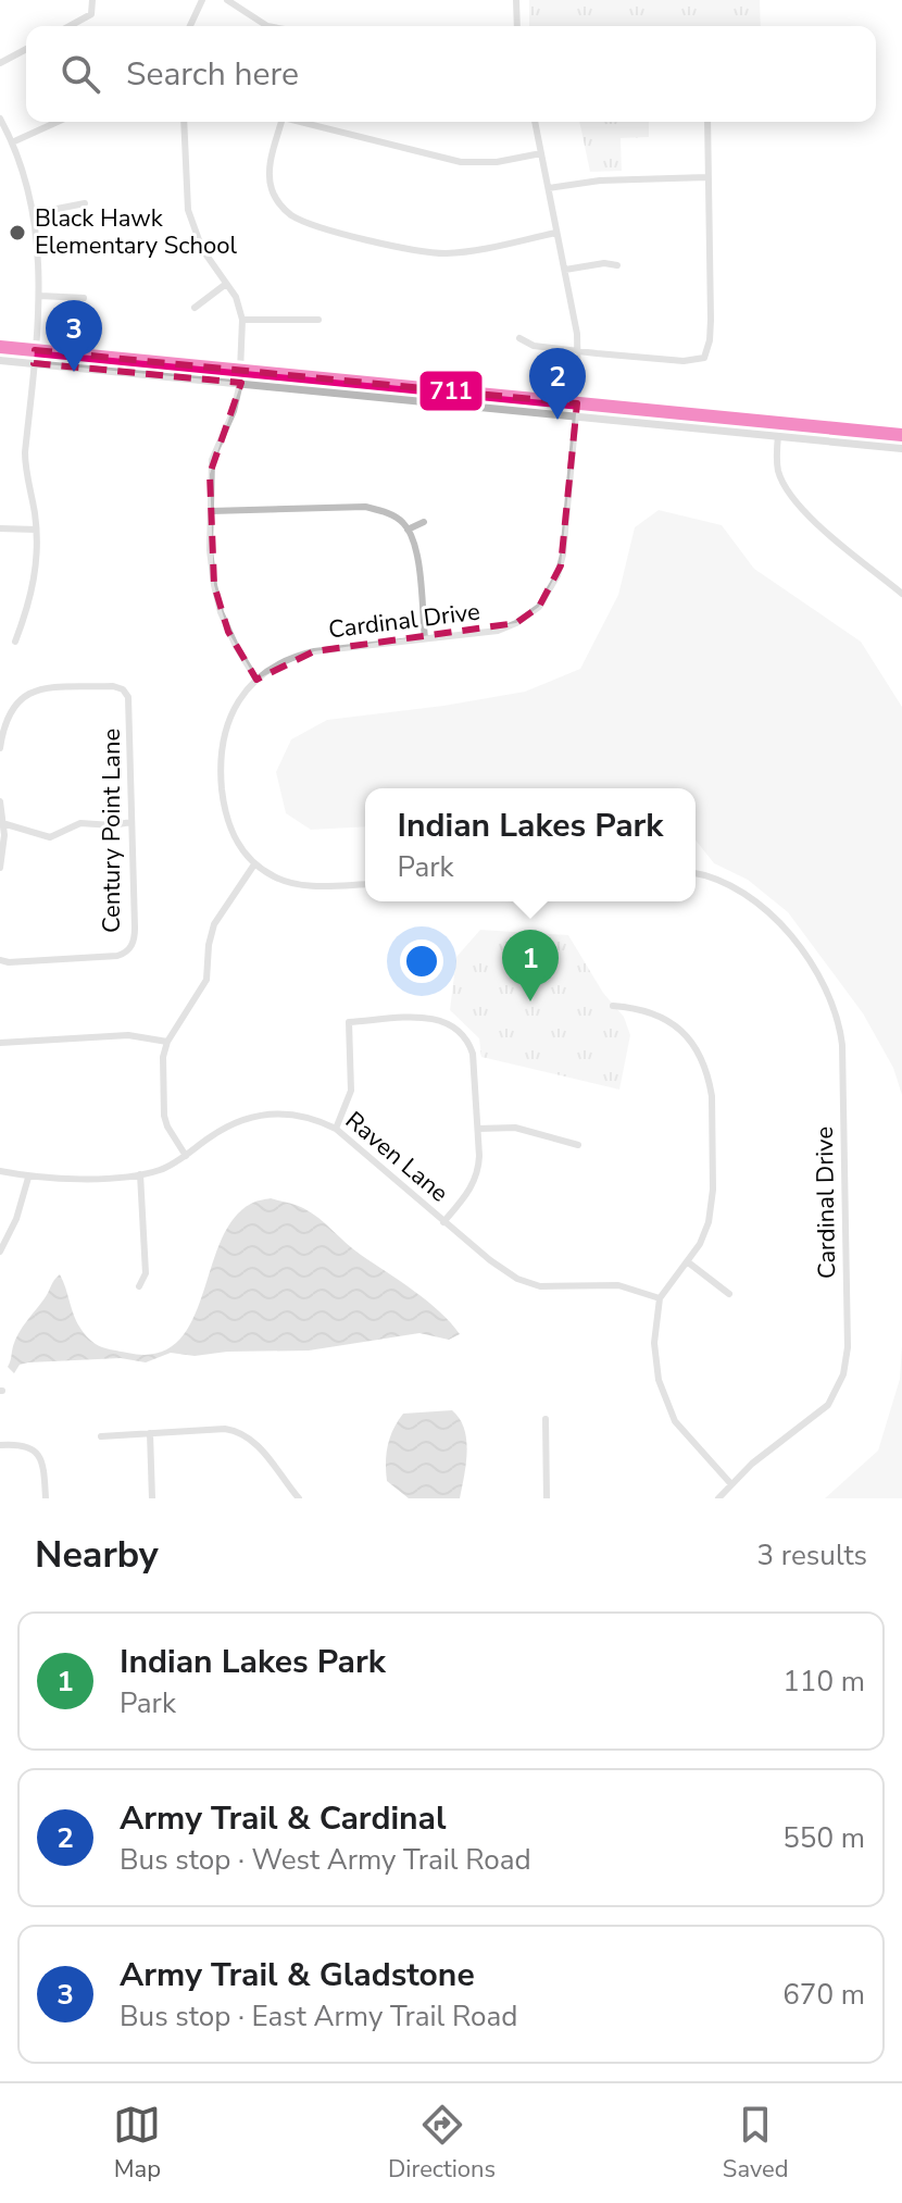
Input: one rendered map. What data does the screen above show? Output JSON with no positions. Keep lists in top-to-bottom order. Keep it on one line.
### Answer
{"streets":{"street":["Cardinal Drive","Century Point Lane","Raven Lane"]},"places":["Black Hawk Elementary School"],"lines":["transit line 711"],"page":{"search":"Search here","pins":["3","2","1"],"popup":["Indian Lakes Park","Park"],"heading":["Nearby","3 results"],"list":[{"mark":"1","name":"Indian Lakes Park","note":"Park","value":"110 m"},{"mark":"2","name":"Army Trail & Cardinal","note":"Bus stop · West Army Trail Road","value":"550 m"},{"mark":"3","name":"Army Trail & Gladstone","note":"Bus stop · East Army Trail Road","value":"670 m"}],"nav":["Map","Directions","Saved"]}}
